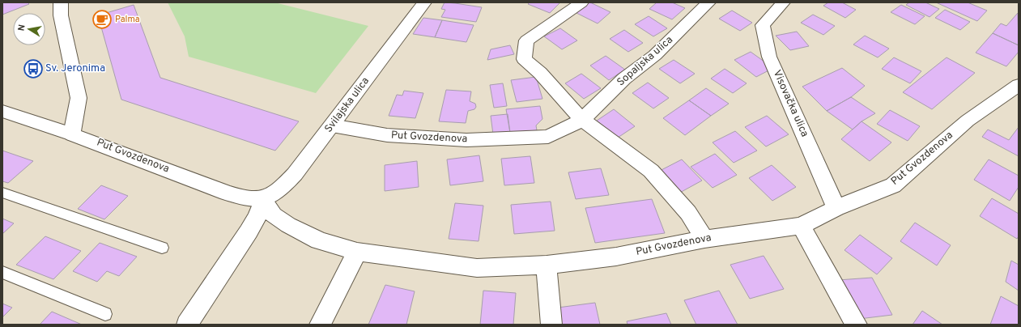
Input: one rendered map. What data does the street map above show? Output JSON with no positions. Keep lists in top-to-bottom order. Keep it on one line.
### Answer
{"streets":{"street":["Sopaljska ulica","Visovačka ulica","Svilajska ulica","Put Gvozdenova"]},"crossings":[["Sopaljska ulica","Put Gvozdenova"],["Visovačka ulica","Put Gvozdenova"],["Svilajska ulica","Put Gvozdenova"]],"places":{"cafe":["Palma"],"bus stop":["Sv. Jeronima"]},"north":"left"}
